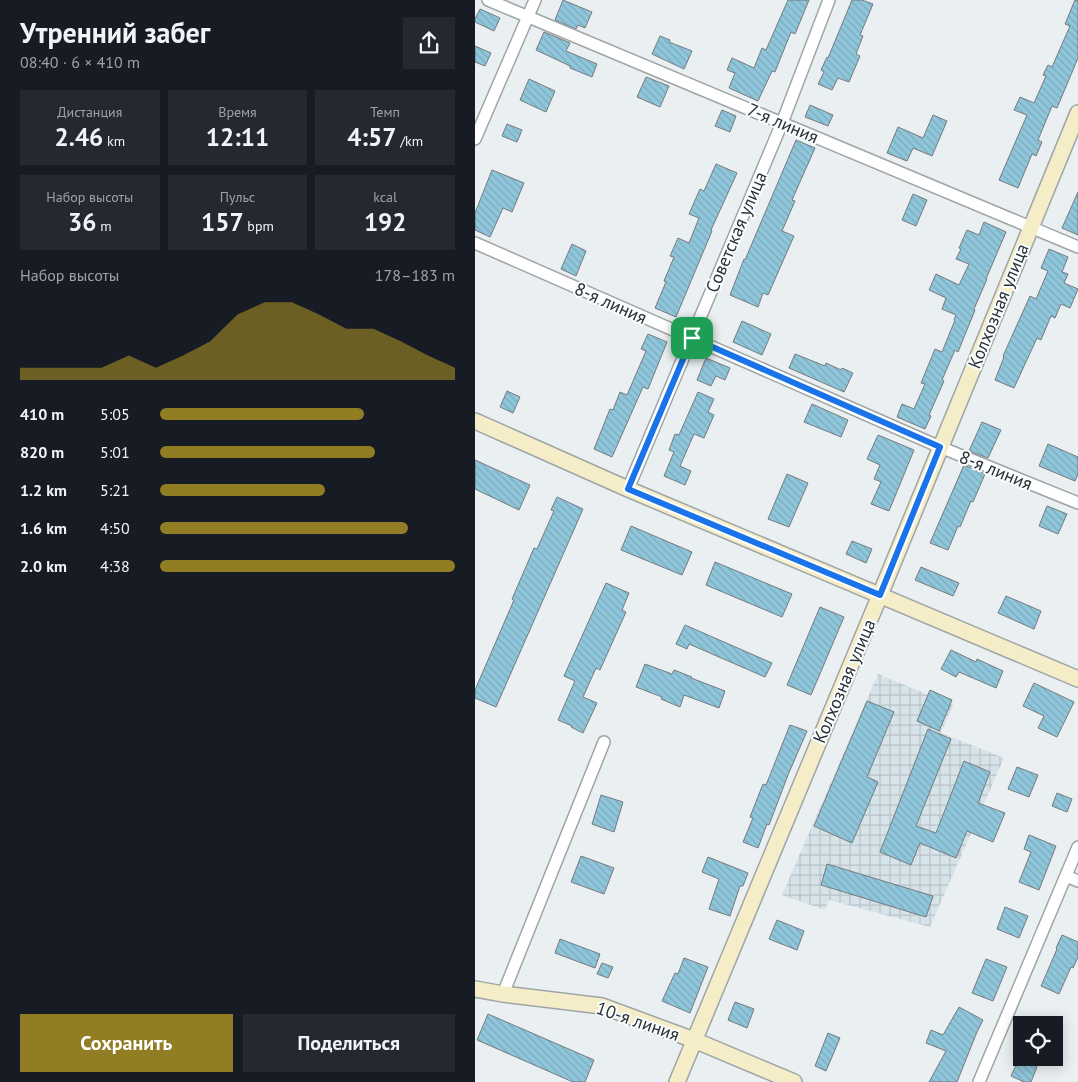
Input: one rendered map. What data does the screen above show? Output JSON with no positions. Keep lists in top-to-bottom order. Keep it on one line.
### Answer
{"streets":{"street":["7-я линия","Советская улица","8-я линия","Колхозная улица","10-я линия"]},"crossings":[["7-я линия","Советская улица"],["7-я линия","Колхозная улица"],["Советская улица","8-я линия"],["8-я линия","Колхозная улица"],["Колхозная улица","10-я линия"]],"page":{"heading":["Утренний забег","08:40 · 6 × 410 m"],"stats":[["Дистанция","2.46 km"],["Время","12:11"],["Темп","4:57 /km"],["Набор высоты","36 m"],["Пульс","157 bpm"],["kcal","192"]],"chart":["Набор высоты","178–183 m"],"list":[{"name":"410 m","note":"5:05"},{"name":"820 m","note":"5:01"},{"name":"1.2 km","note":"5:21"},{"name":"1.6 km","note":"4:50"},{"name":"2.0 km","note":"4:38"}],"buttons":["Сохранить","Поделиться"]}}
